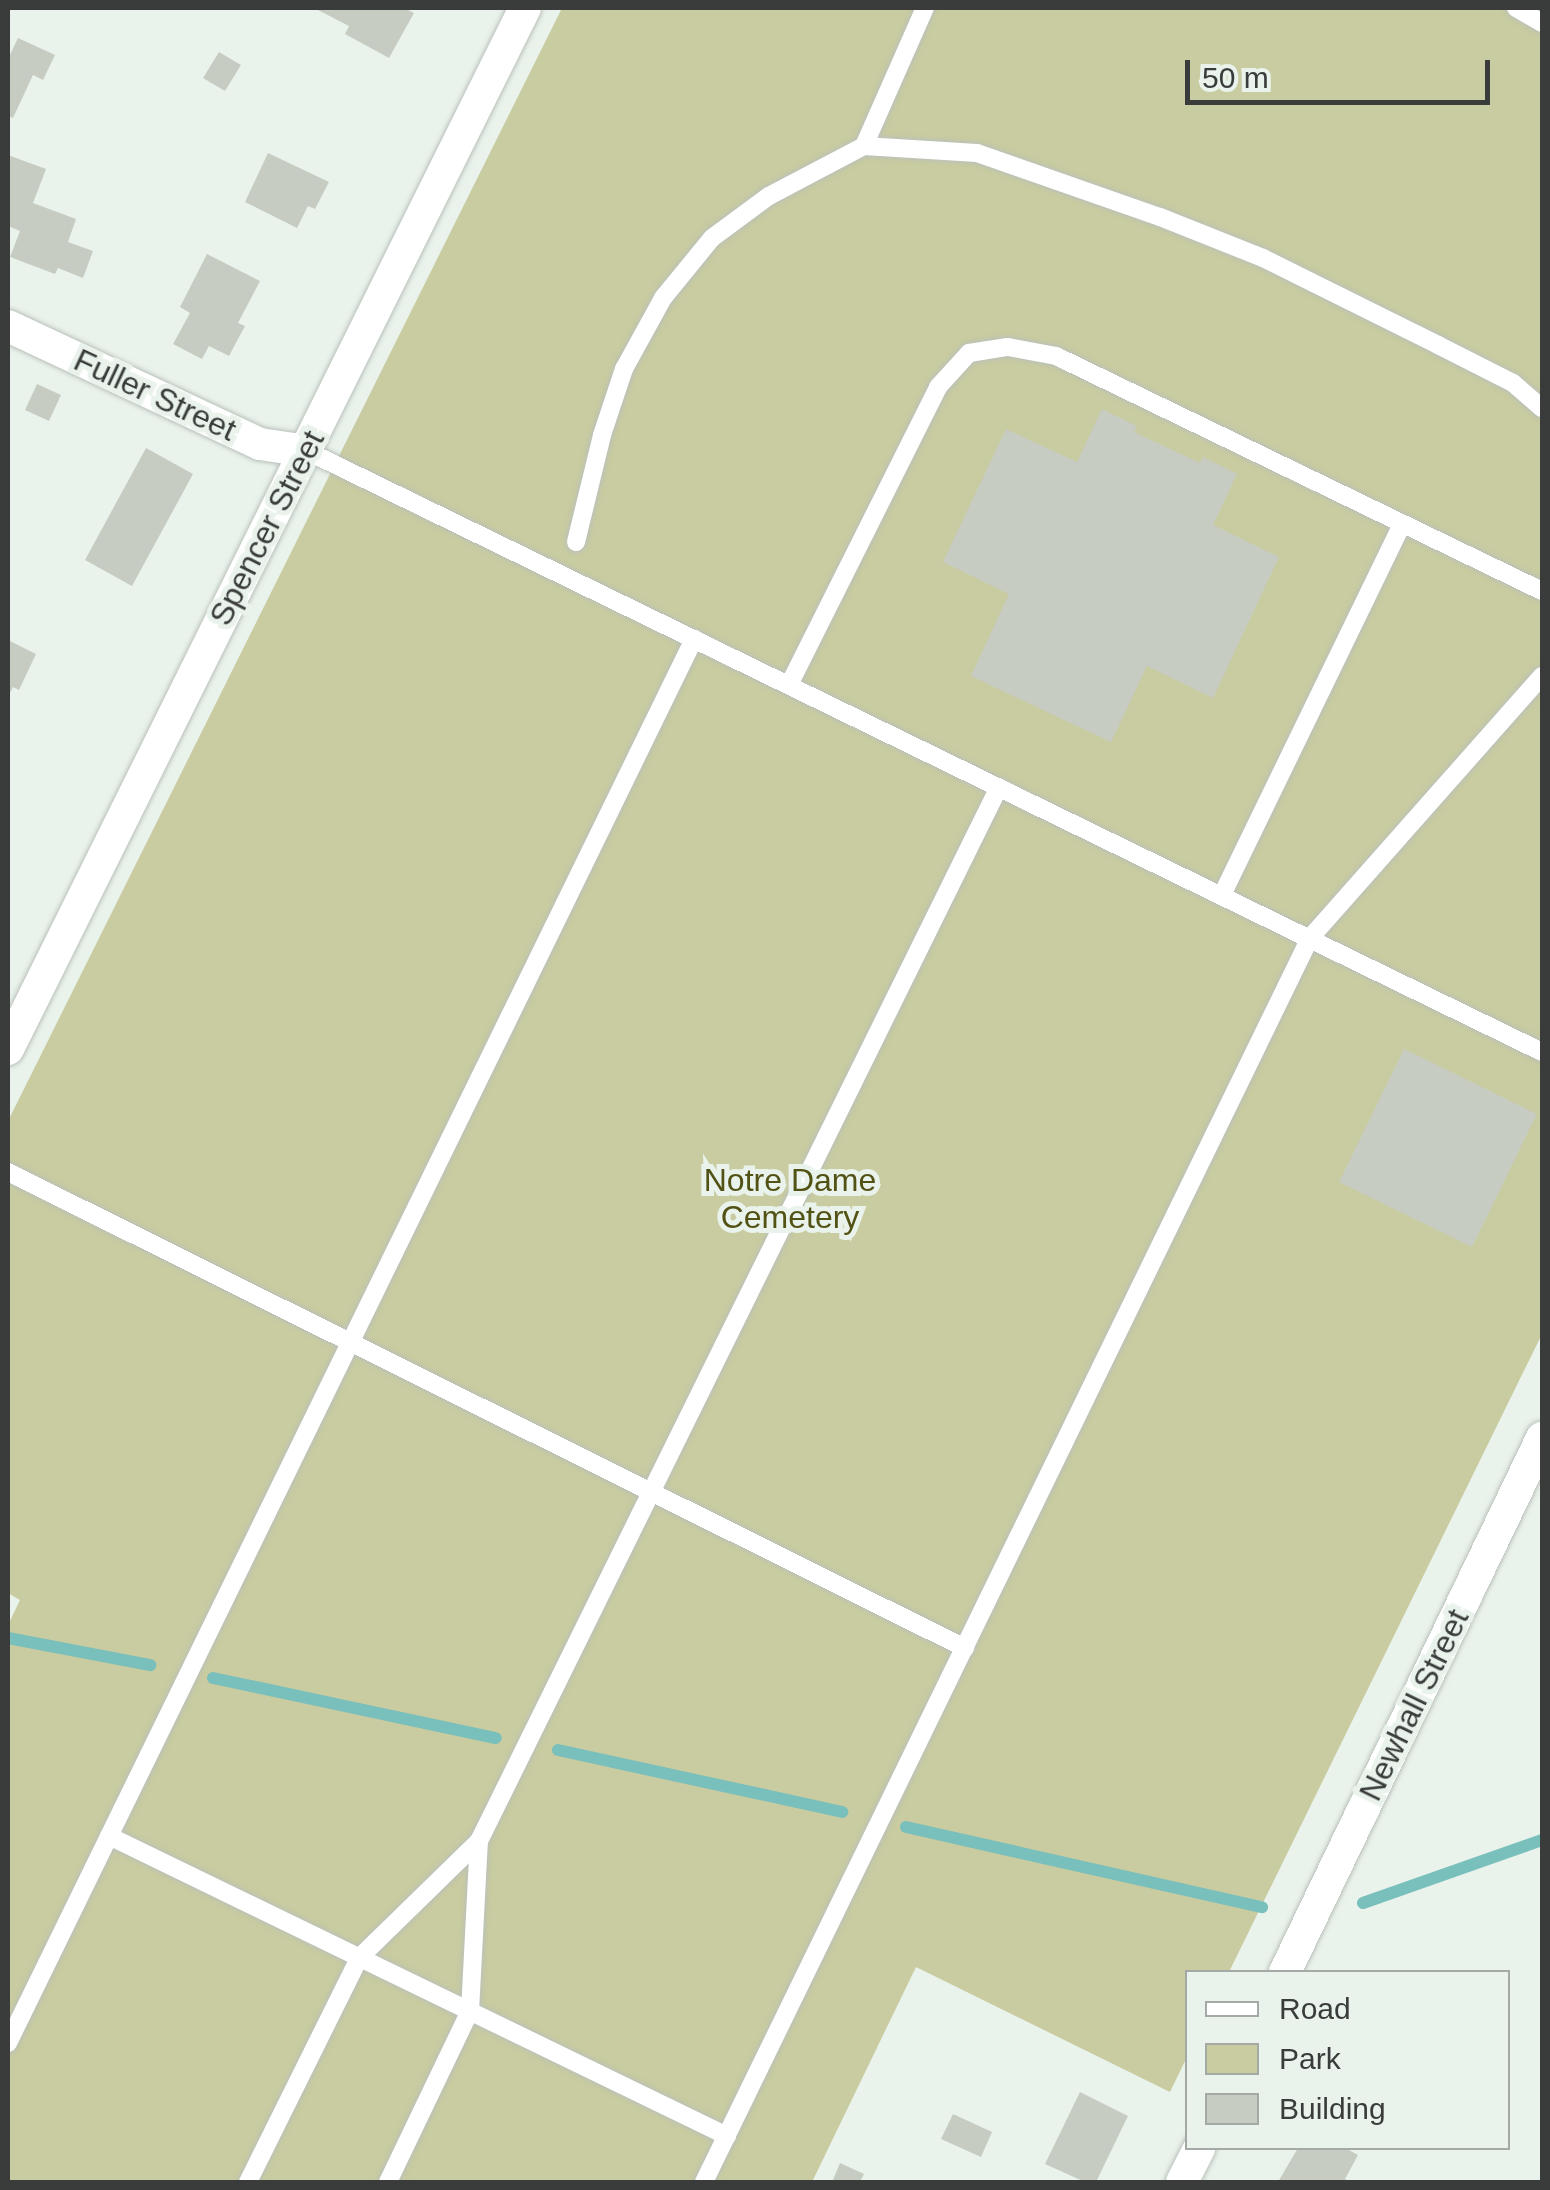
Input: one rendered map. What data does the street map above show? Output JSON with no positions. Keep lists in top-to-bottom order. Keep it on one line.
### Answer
{"streets":{"street":["Fuller Street","Spencer Street","Newhall Street"]},"crossings":[["Fuller Street","Spencer Street"]],"parks":["Notre Dame Cemetery"],"legend":["Road","Park","Building"],"scale_bar":"50 m"}
